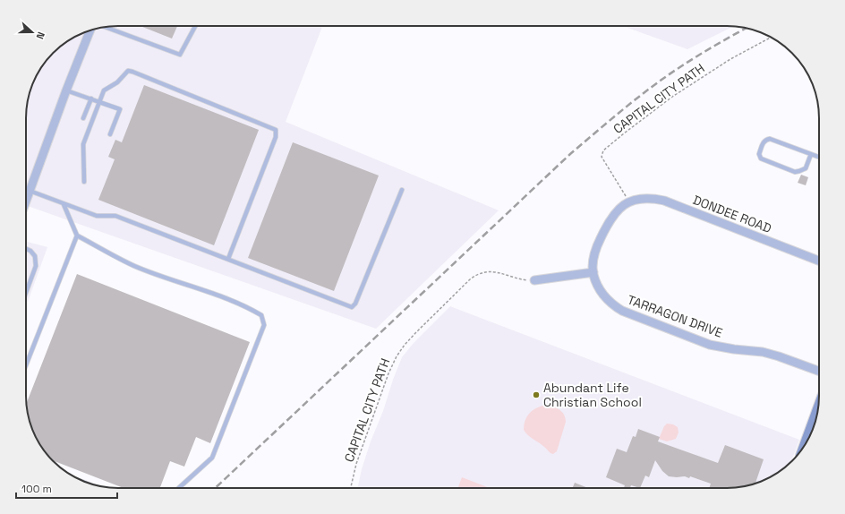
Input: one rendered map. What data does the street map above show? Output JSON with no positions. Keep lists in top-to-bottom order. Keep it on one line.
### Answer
{"streets":{"street":["DONDEE ROAD","TARRAGON DRIVE"],"path":["CAPITAL CITY PATH"]},"crossings":[["CAPITAL CITY PATH","DONDEE ROAD"],["CAPITAL CITY PATH","TARRAGON DRIVE"],["DONDEE ROAD","TARRAGON DRIVE"]],"places":["Abundant Life Christian School"],"scale_bar":"100 m","north":"right"}
